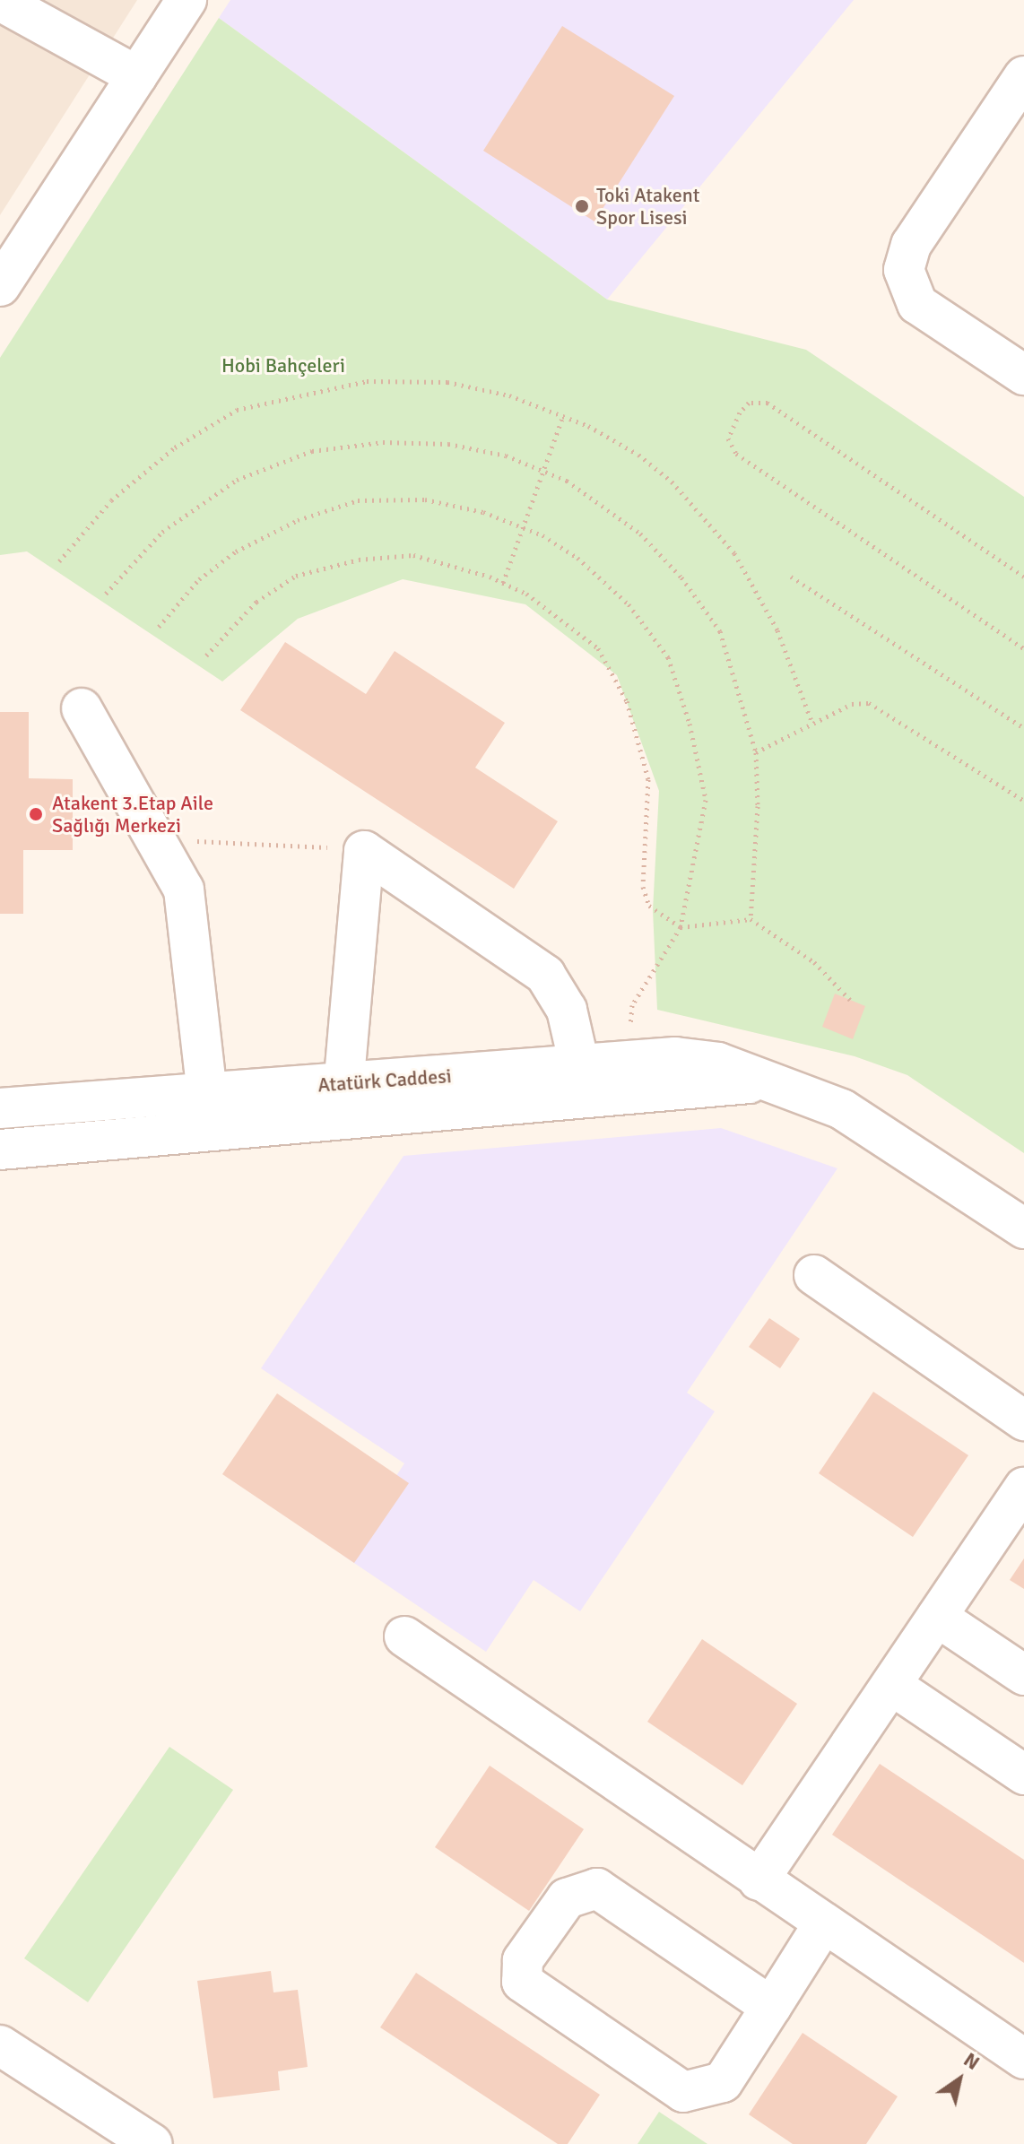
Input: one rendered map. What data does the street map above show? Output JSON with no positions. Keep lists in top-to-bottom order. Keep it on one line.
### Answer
{"streets":{"street":["Atatürk Caddesi"]},"parks":["Hobi Bahçeleri"],"places":["Toki Atakent Spor Lisesi","Atakent 3.Etap Aile Sağlığı Merkezi"],"north":"top right"}
